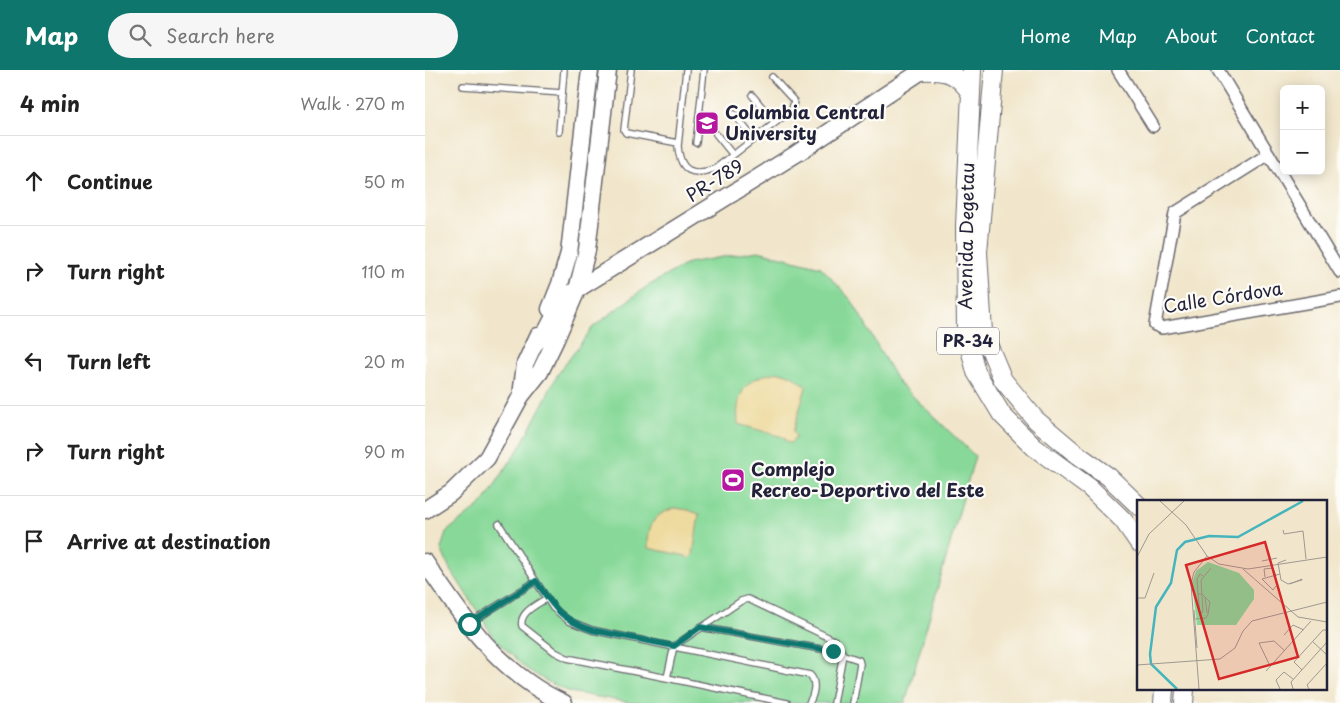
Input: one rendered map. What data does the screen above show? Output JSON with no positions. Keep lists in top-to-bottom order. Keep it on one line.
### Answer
{"streets":{"main road":["PR-789","Avenida Degetau","PR-34"],"street":["Calle Córdova"]},"places":{"school or university":["Columbia Central University"],"sports":["Complejo Recreo-Deportivo del Este"]},"page":{"header":"Map","search":"Search here","nav":["Home","Map","About","Contact"],"heading":["4 min","Walk · 270 m"],"map_buttons":["+","−"],"list":[["Continue","50 m"],["Turn right","110 m"],["Turn left","20 m"],["Turn right","90 m"],"Arrive at destination"]}}
